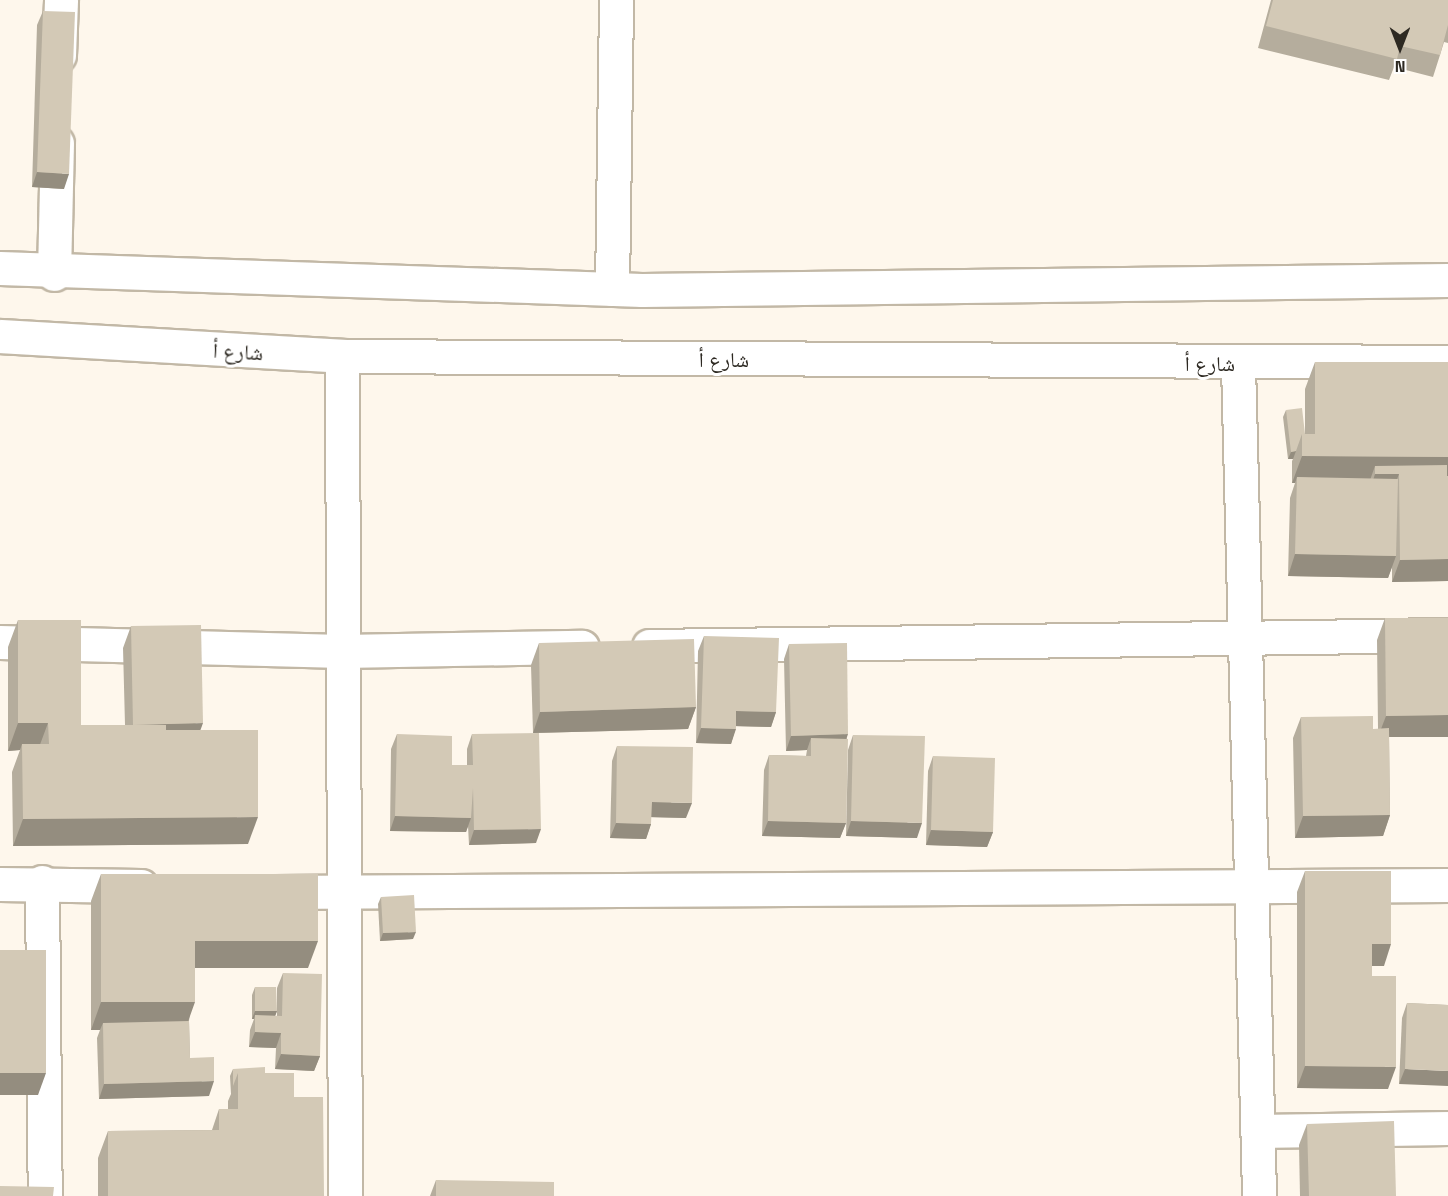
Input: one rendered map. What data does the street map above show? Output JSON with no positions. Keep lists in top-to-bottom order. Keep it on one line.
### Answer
{"streets":{"street":["شارع أ"]},"north":"bottom"}
